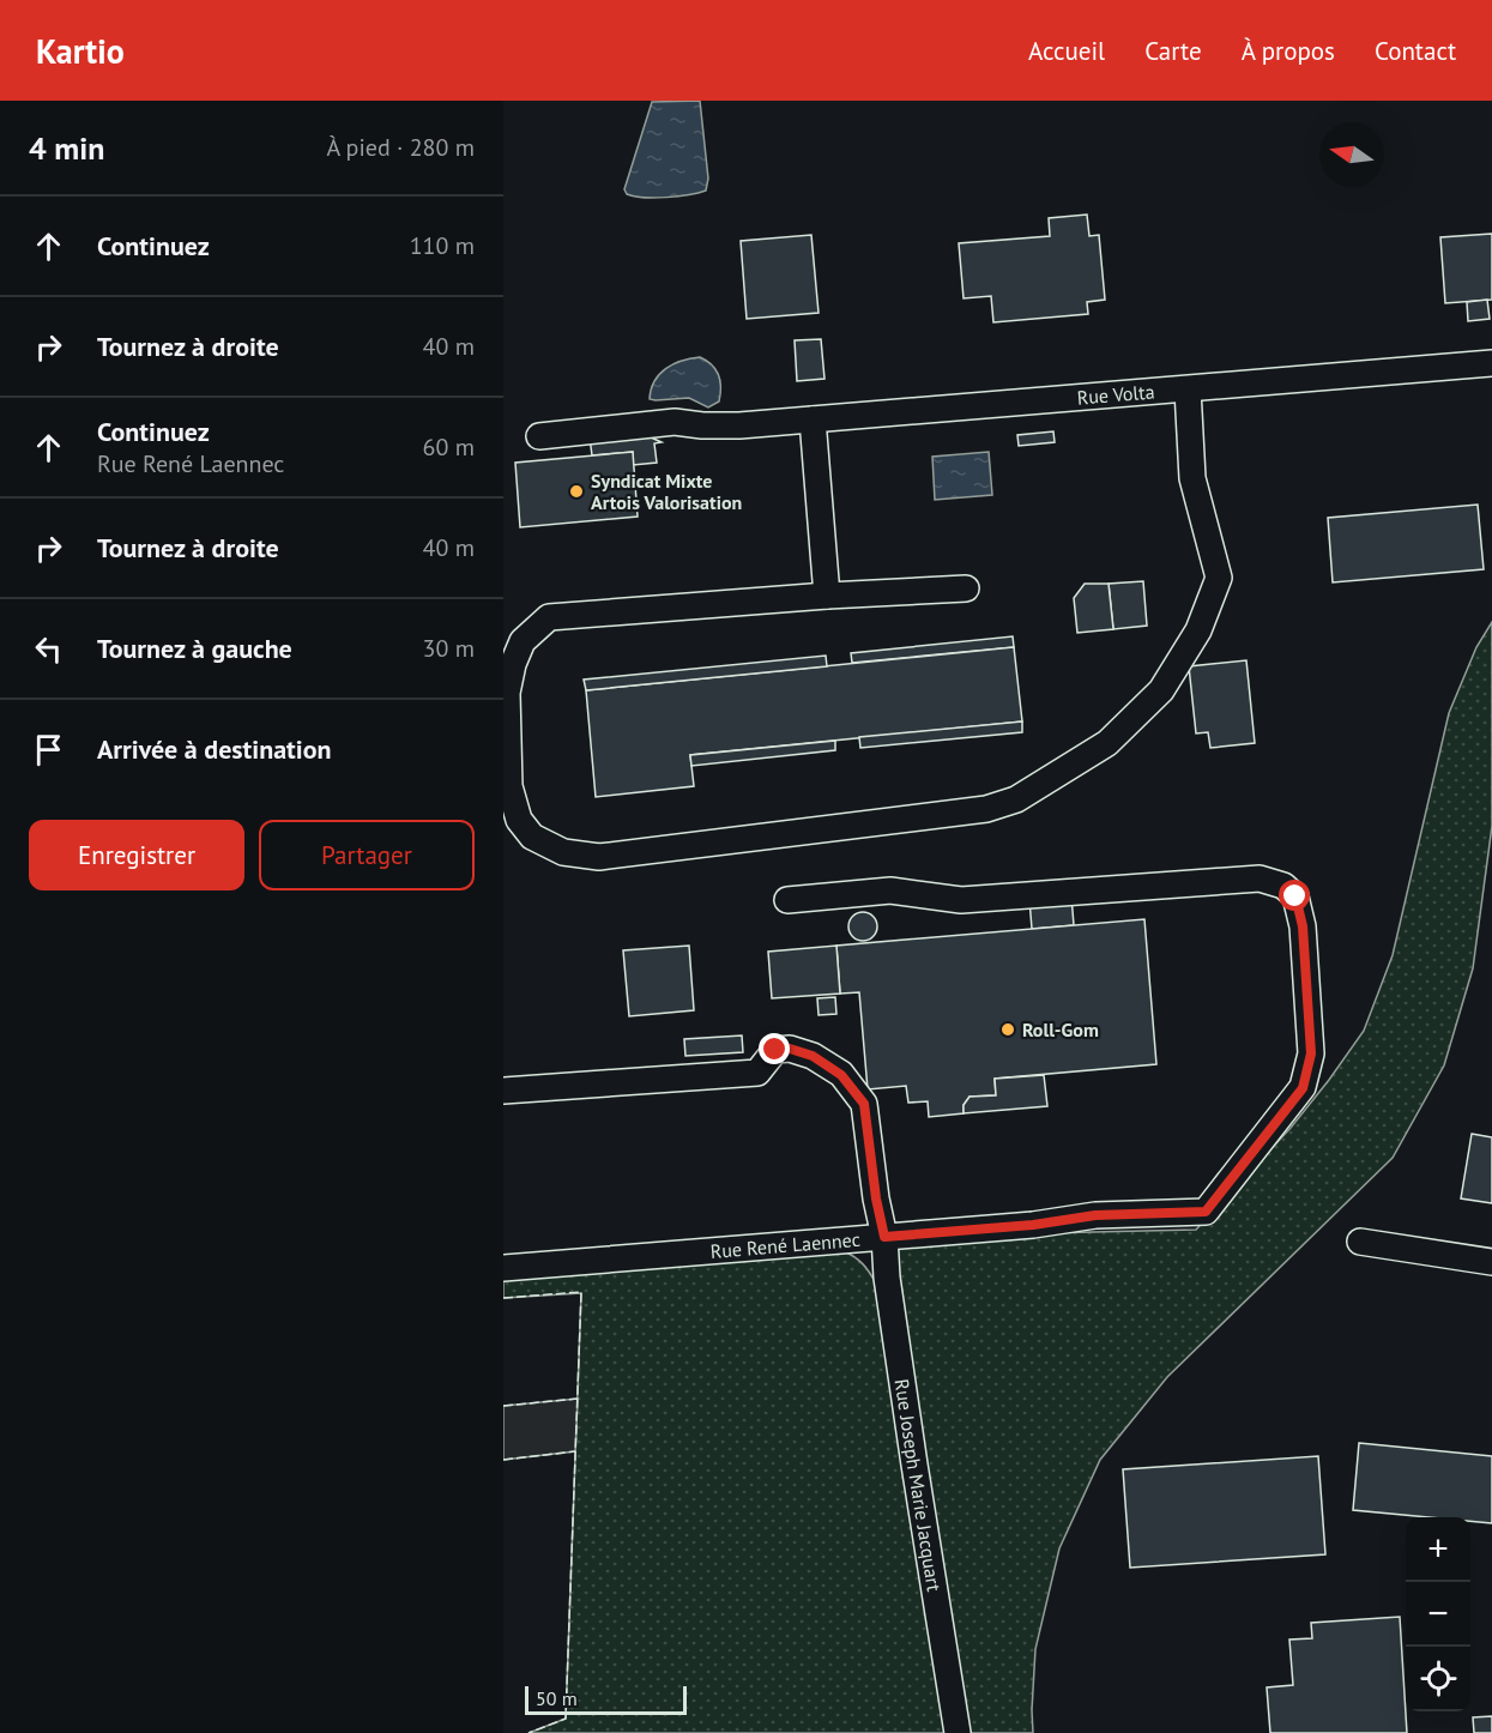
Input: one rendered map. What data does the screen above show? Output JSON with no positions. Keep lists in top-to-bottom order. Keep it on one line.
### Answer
{"streets":{"street":["Rue Volta","Rue René Laennec","Rue Joseph Marie Jacquart"]},"crossings":[["Rue René Laennec","Rue Joseph Marie Jacquart"]],"places":["Syndicat Mixte Artois Valorisation","Roll-Gom"],"scale_bar":"50 m","north":"left","page":{"header":"Kartio","nav":["Accueil","Carte","À propos","Contact"],"heading":["4 min","À pied · 280 m"],"list":[["Continuez","110 m"],["Tournez à droite","40 m"],["Continuez","Rue René Laennec","60 m"],["Tournez à droite","40 m"],["Tournez à gauche","30 m"],"Arrivée à destination"],"buttons":["Enregistrer","Partager"],"map_buttons":["+","−"],"scale":"50 m"}}
